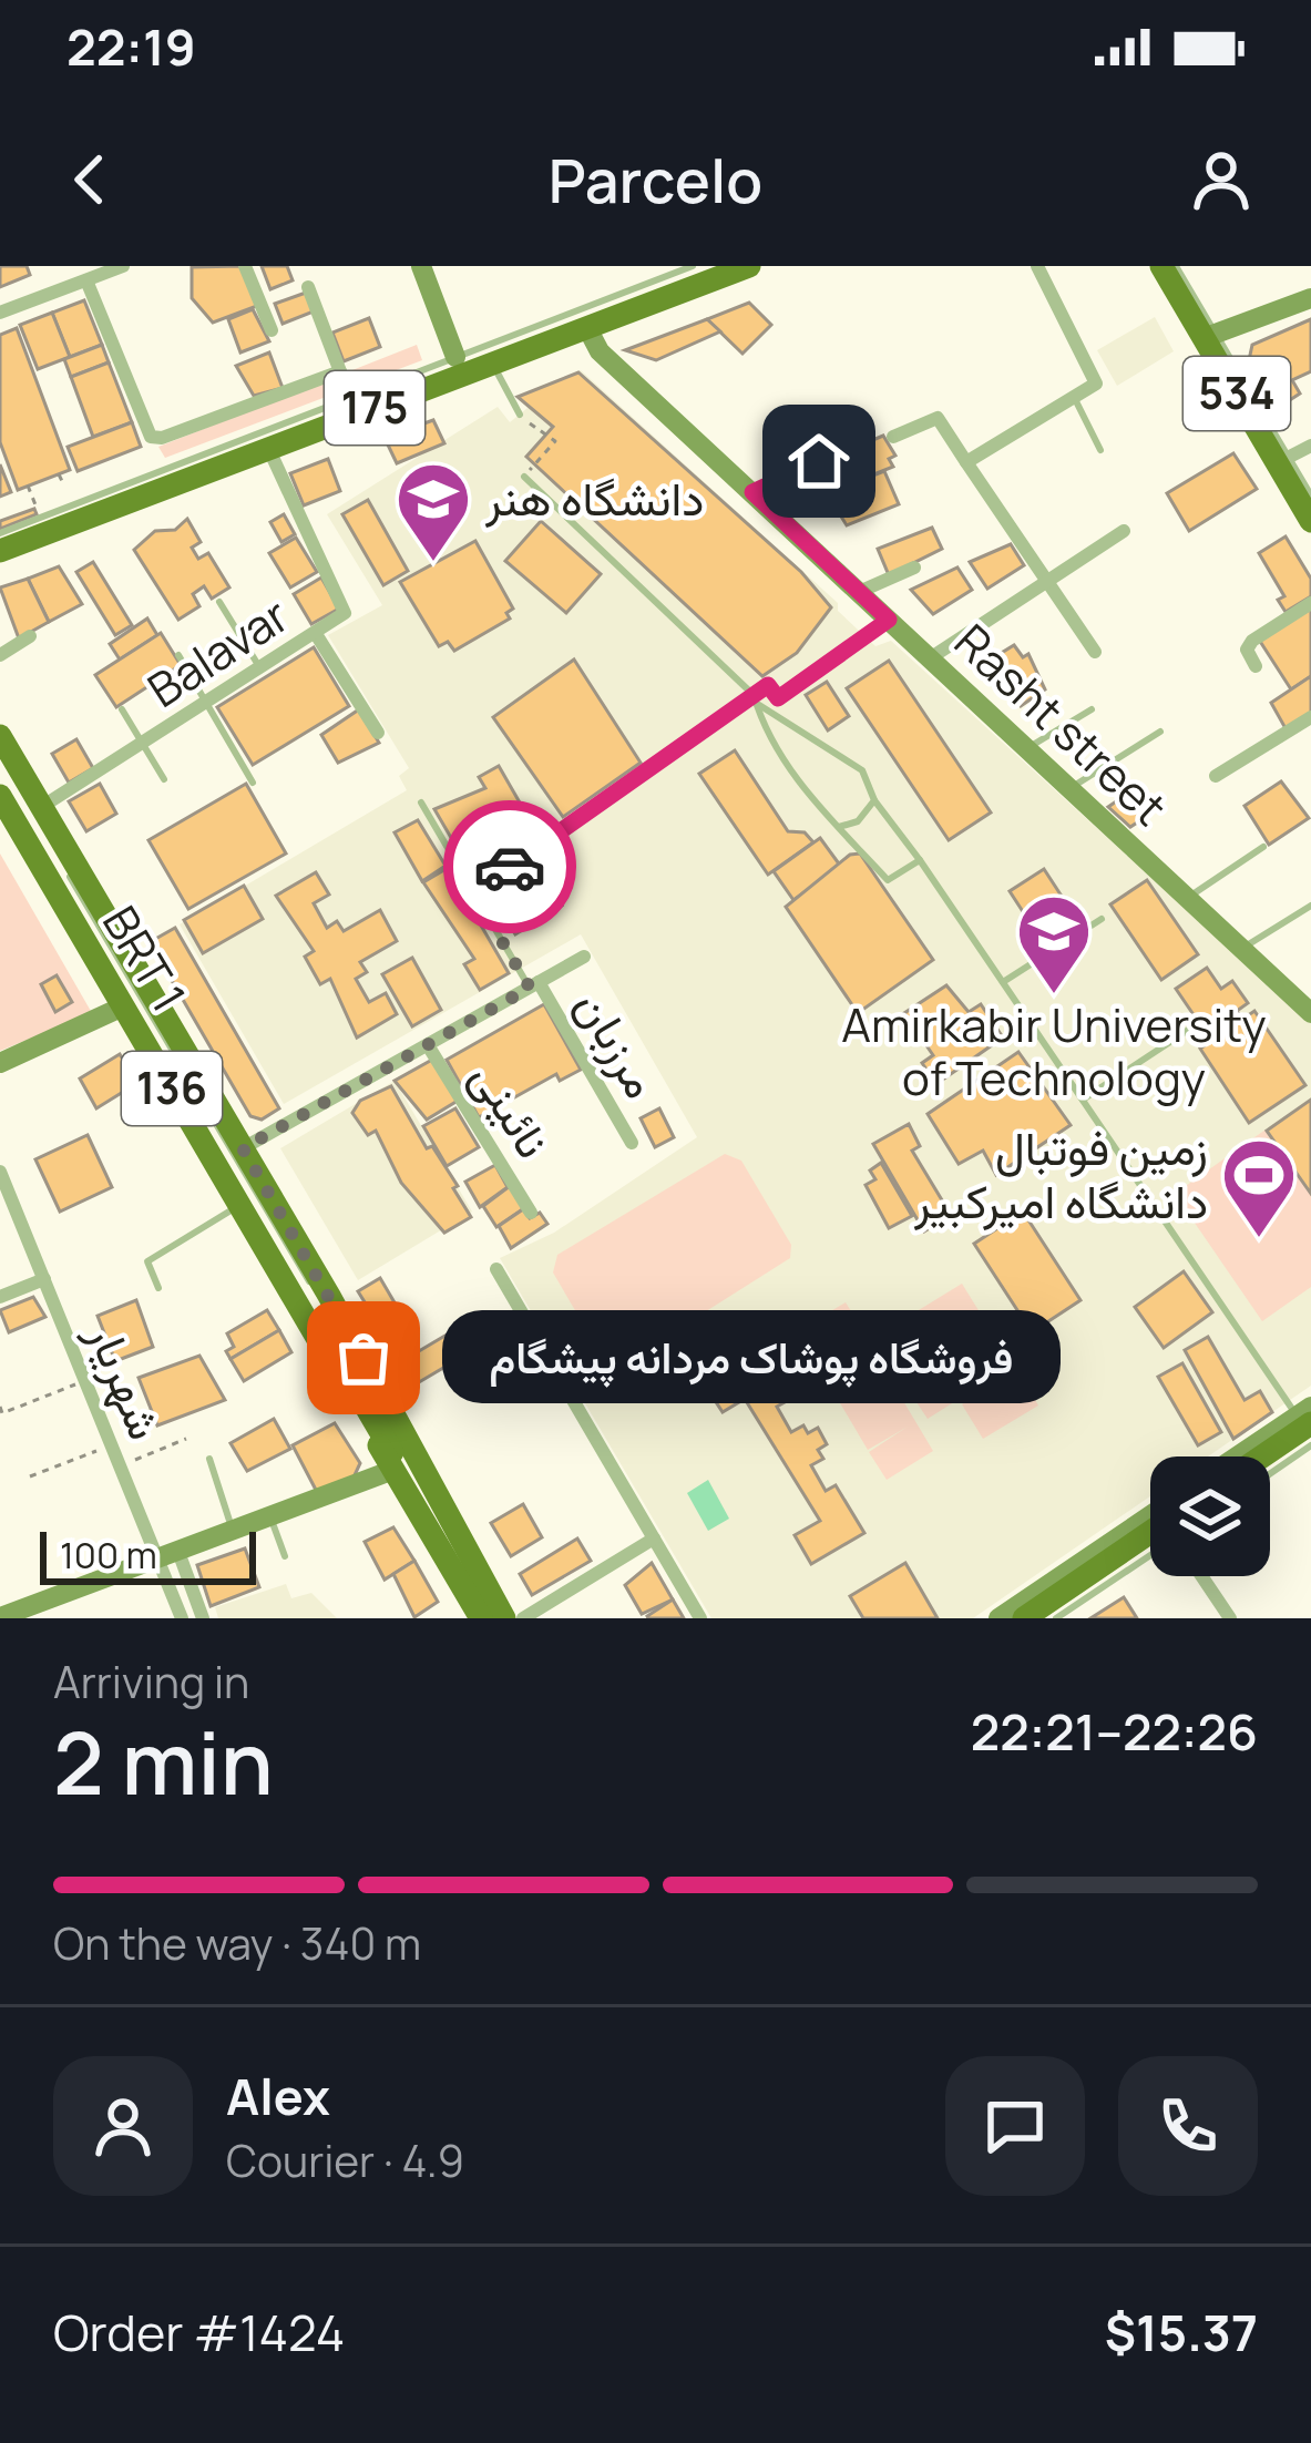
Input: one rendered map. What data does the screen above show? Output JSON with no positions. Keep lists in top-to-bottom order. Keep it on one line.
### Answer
{"streets":{"main road":["534","175","136"],"street":["Balavar","Rasht street","مرزبان","نائینی","شهریار"],"lane":["BRT 1"]},"crossings":[["175","Balavar"],["175","Rasht street"],["Balavar","136"],["BRT 1","136"]],"places":{"school or university":["دانشگاه هنر","Amirkabir University of Technology"],"sports":["زمین فوتبال دانشگاه امیرکبیر"],"other":["فروشگاه پوشاک مردانه پیشگام"]},"scale_bar":"100 m","page":{"status":"22:19","header":"Parcelo","bubble":"فروشگاه پوشاک مردانه پیشگام","scale":"100 m","heading":["2 min","Arriving in","22:21–22:26"],"panel":["Alex","Courier · 4.9","Order #1424","$15.37"],"bar":"On the way · 340 m"}}
